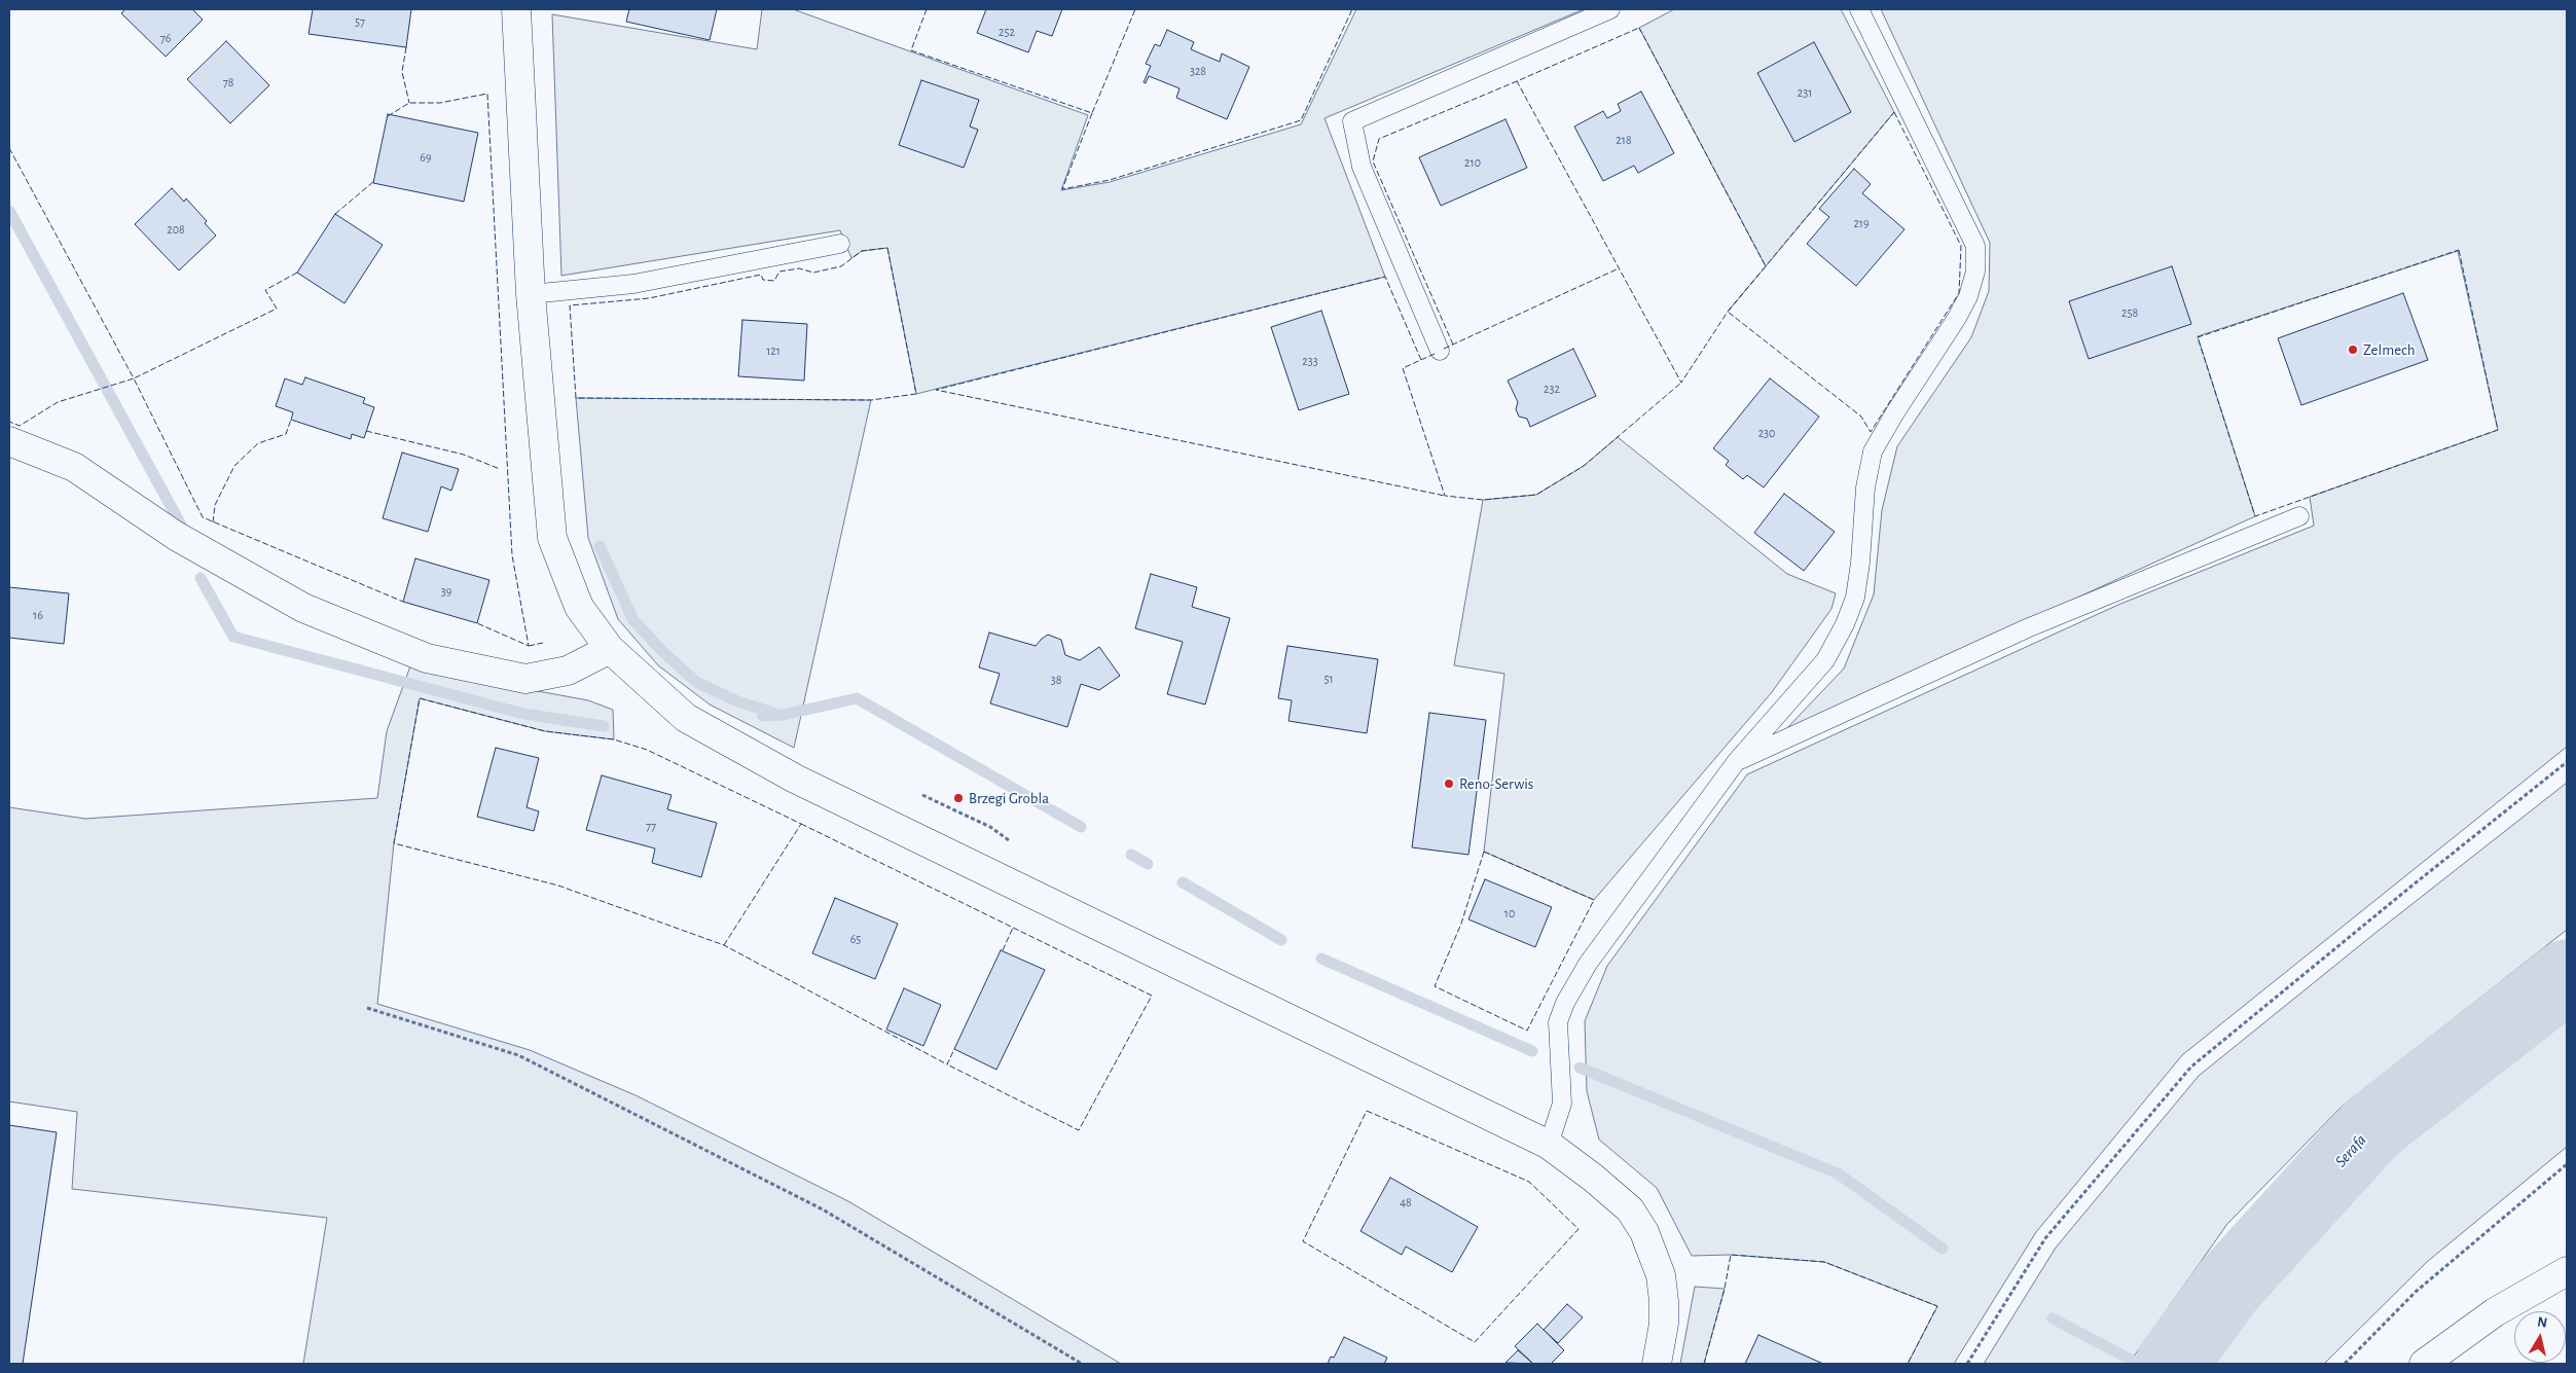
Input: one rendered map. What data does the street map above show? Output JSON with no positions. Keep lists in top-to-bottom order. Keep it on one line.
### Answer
{"water":["Serafa"],"places":["Zelmech","Reno-Serwis","Brzegi Grobla"],"house_numbers":["57","252","76","328","78","231","218","69","210","219","208","258","121","233","232","230","39","16","51","38","77","10","65","48"],"north":"top"}
